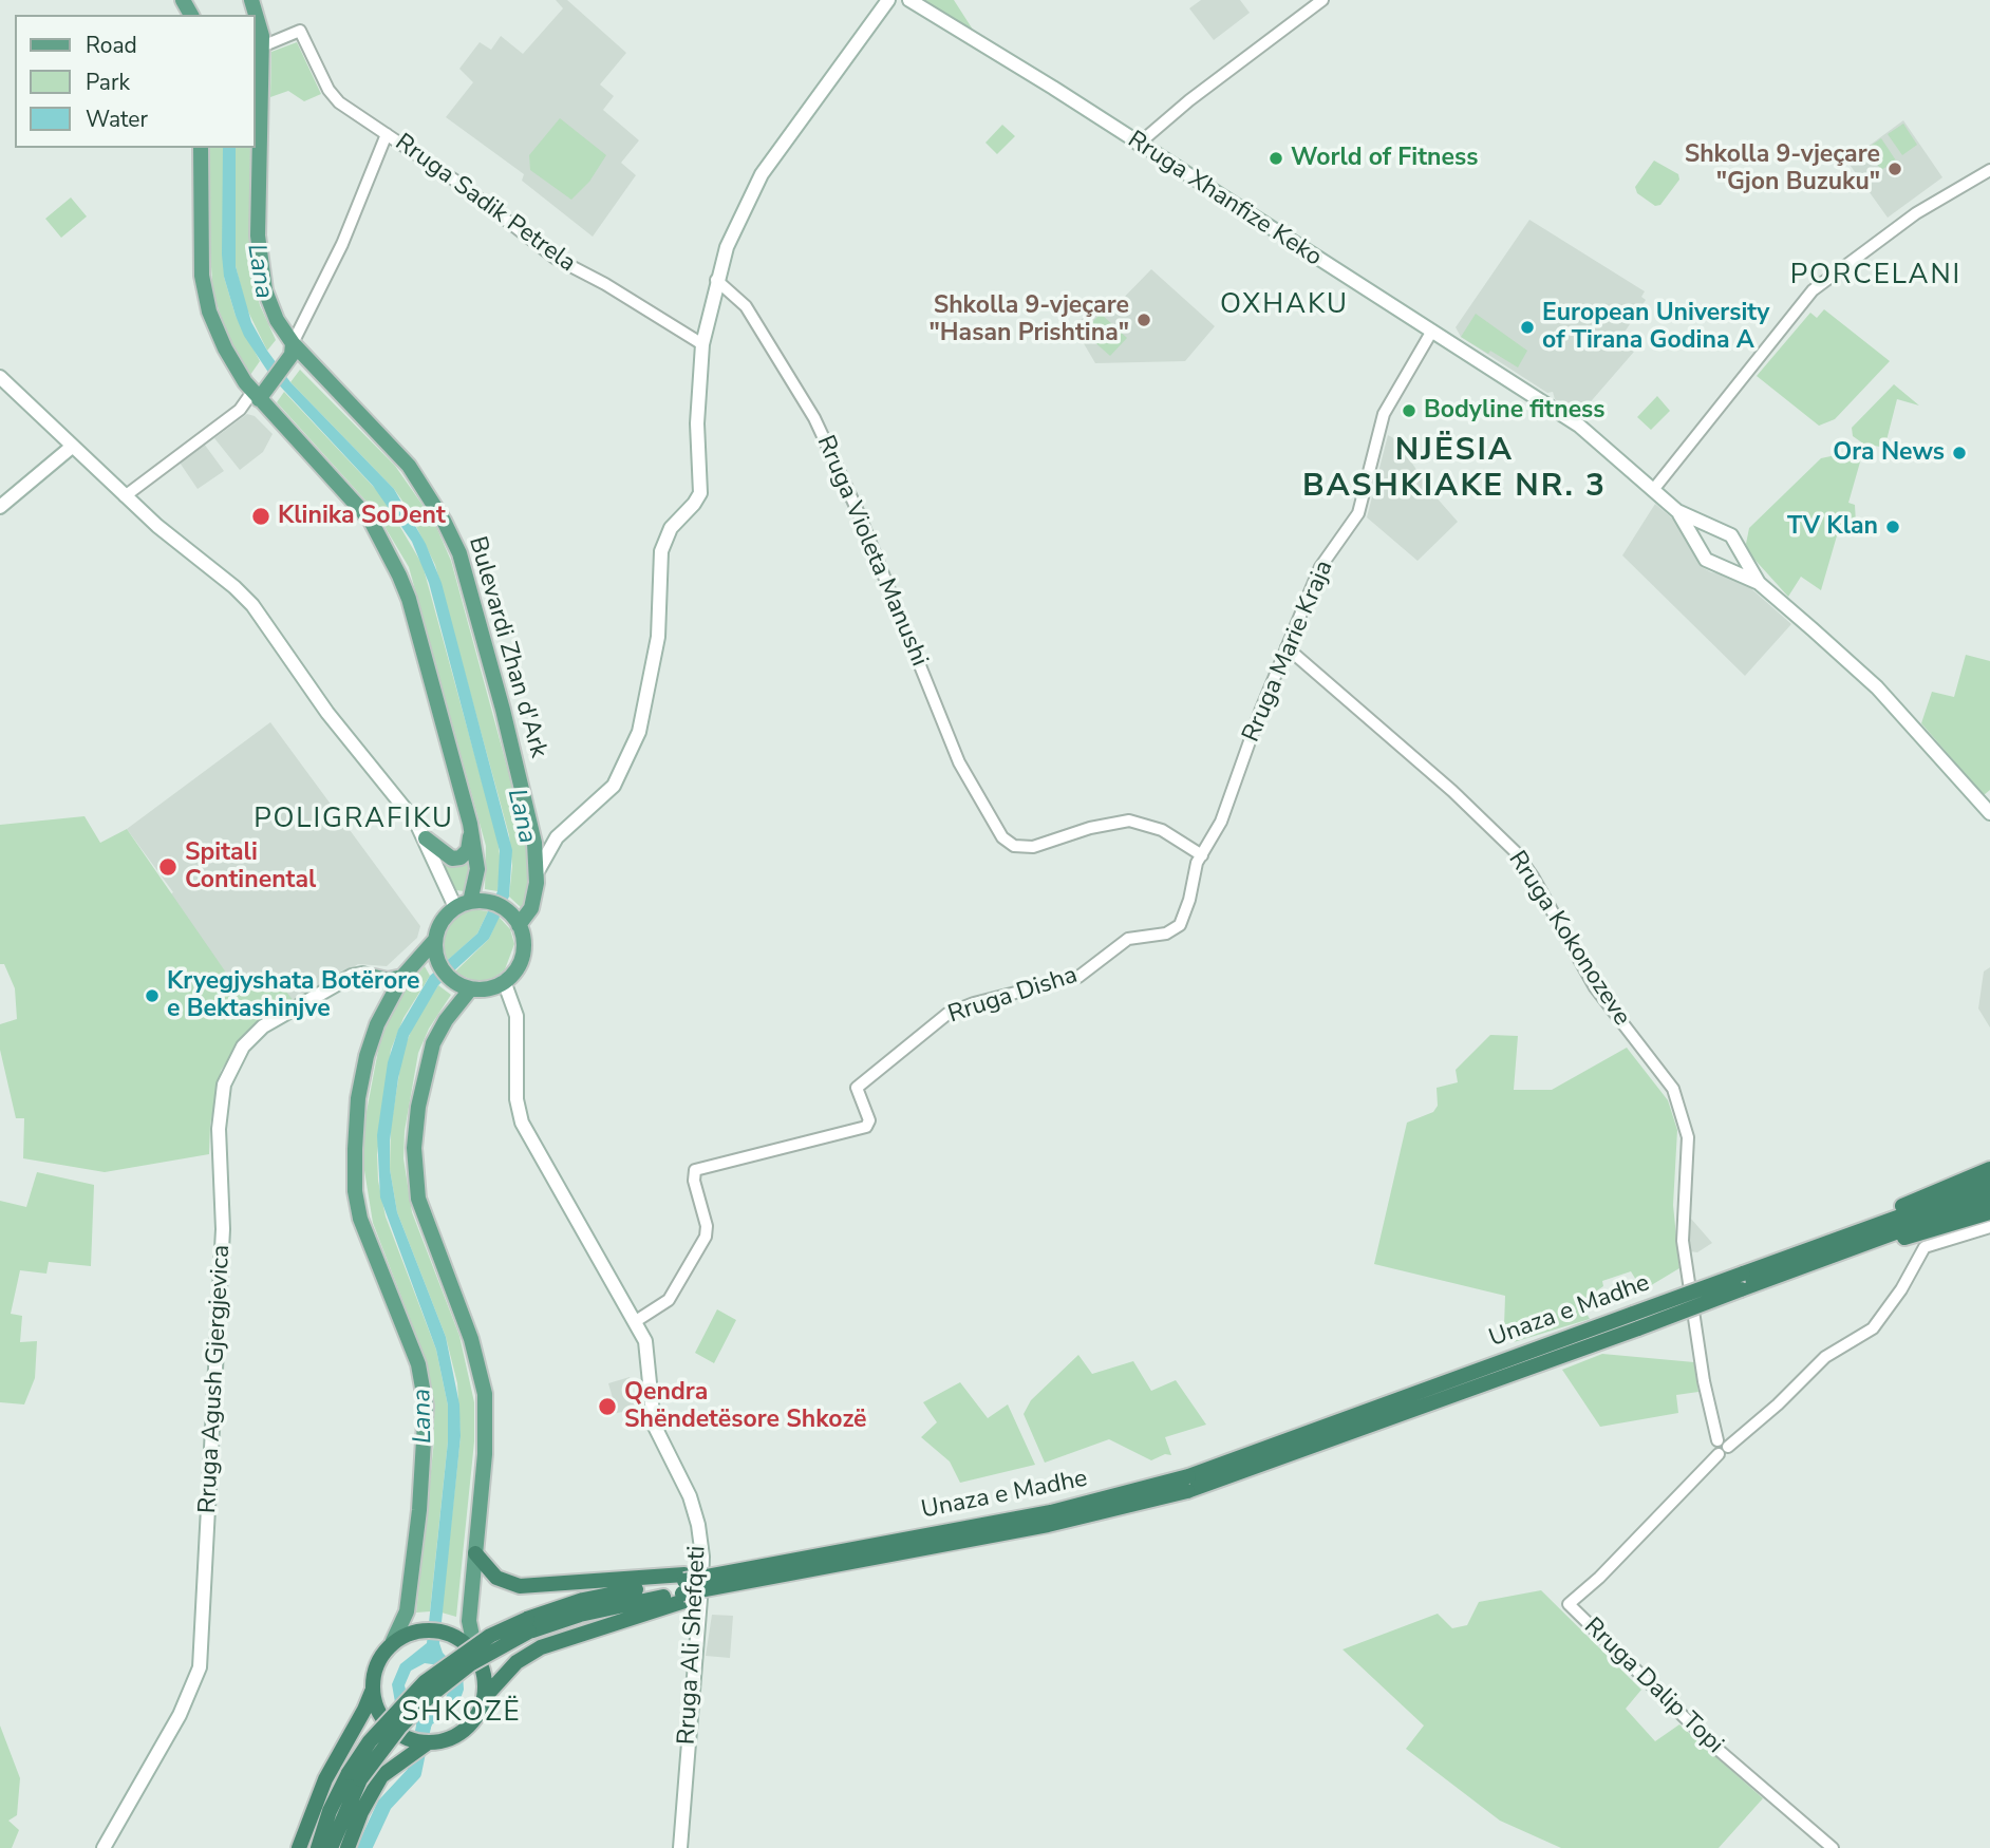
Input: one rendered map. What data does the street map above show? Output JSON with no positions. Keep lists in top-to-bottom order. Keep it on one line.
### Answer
{"streets":{"highway":["Unaza e Madhe"],"main road":["Rruga Xhanfize Keko","Bulevardi Zhan d'Ark","Rruga Agush Gjergjevica","Rruga Ali Shefqeti"],"street":["Rruga Sadik Petrela","Rruga Violeta Manushi","Rruga Marie Kraja","Rruga Kokonozeve","Rruga Disha","Rruga Dalip Topi"]},"crossings":[["Rruga Xhanfize Keko","Rruga Marie Kraja"],["Rruga Sadik Petrela","Bulevardi Zhan d'Ark"],["Rruga Violeta Manushi","Rruga Marie Kraja"],["Bulevardi Zhan d'Ark","Rruga Ali Shefqeti"],["Rruga Marie Kraja","Rruga Kokonozeve"],["Rruga Marie Kraja","Rruga Disha"],["Rruga Kokonozeve","Unaza e Madhe"],["Rruga Kokonozeve","Rruga Dalip Topi"],["Rruga Disha","Rruga Ali Shefqeti"]],"districts":["PORCELANI","OXHAKU","NJËSIA BASHKIAKE NR. 3","POLIGRAFIKU","SHKOZË"],"water":["Lana"],"places":["World of Fitness","Shkolla 9-vjeçare \"Gjon Buzuku\"","Shkolla 9-vjeçare \"Hasan Prishtina\"","European University of Tirana Godina A","Bodyline fitness","Ora News","Klinika SoDent","TV Klan","Spitali Continental","Kryegjyshata Botërore e Bektashinjve","Qendra Shëndetësore Shkozë"],"legend":["Road","Park","Water"]}
